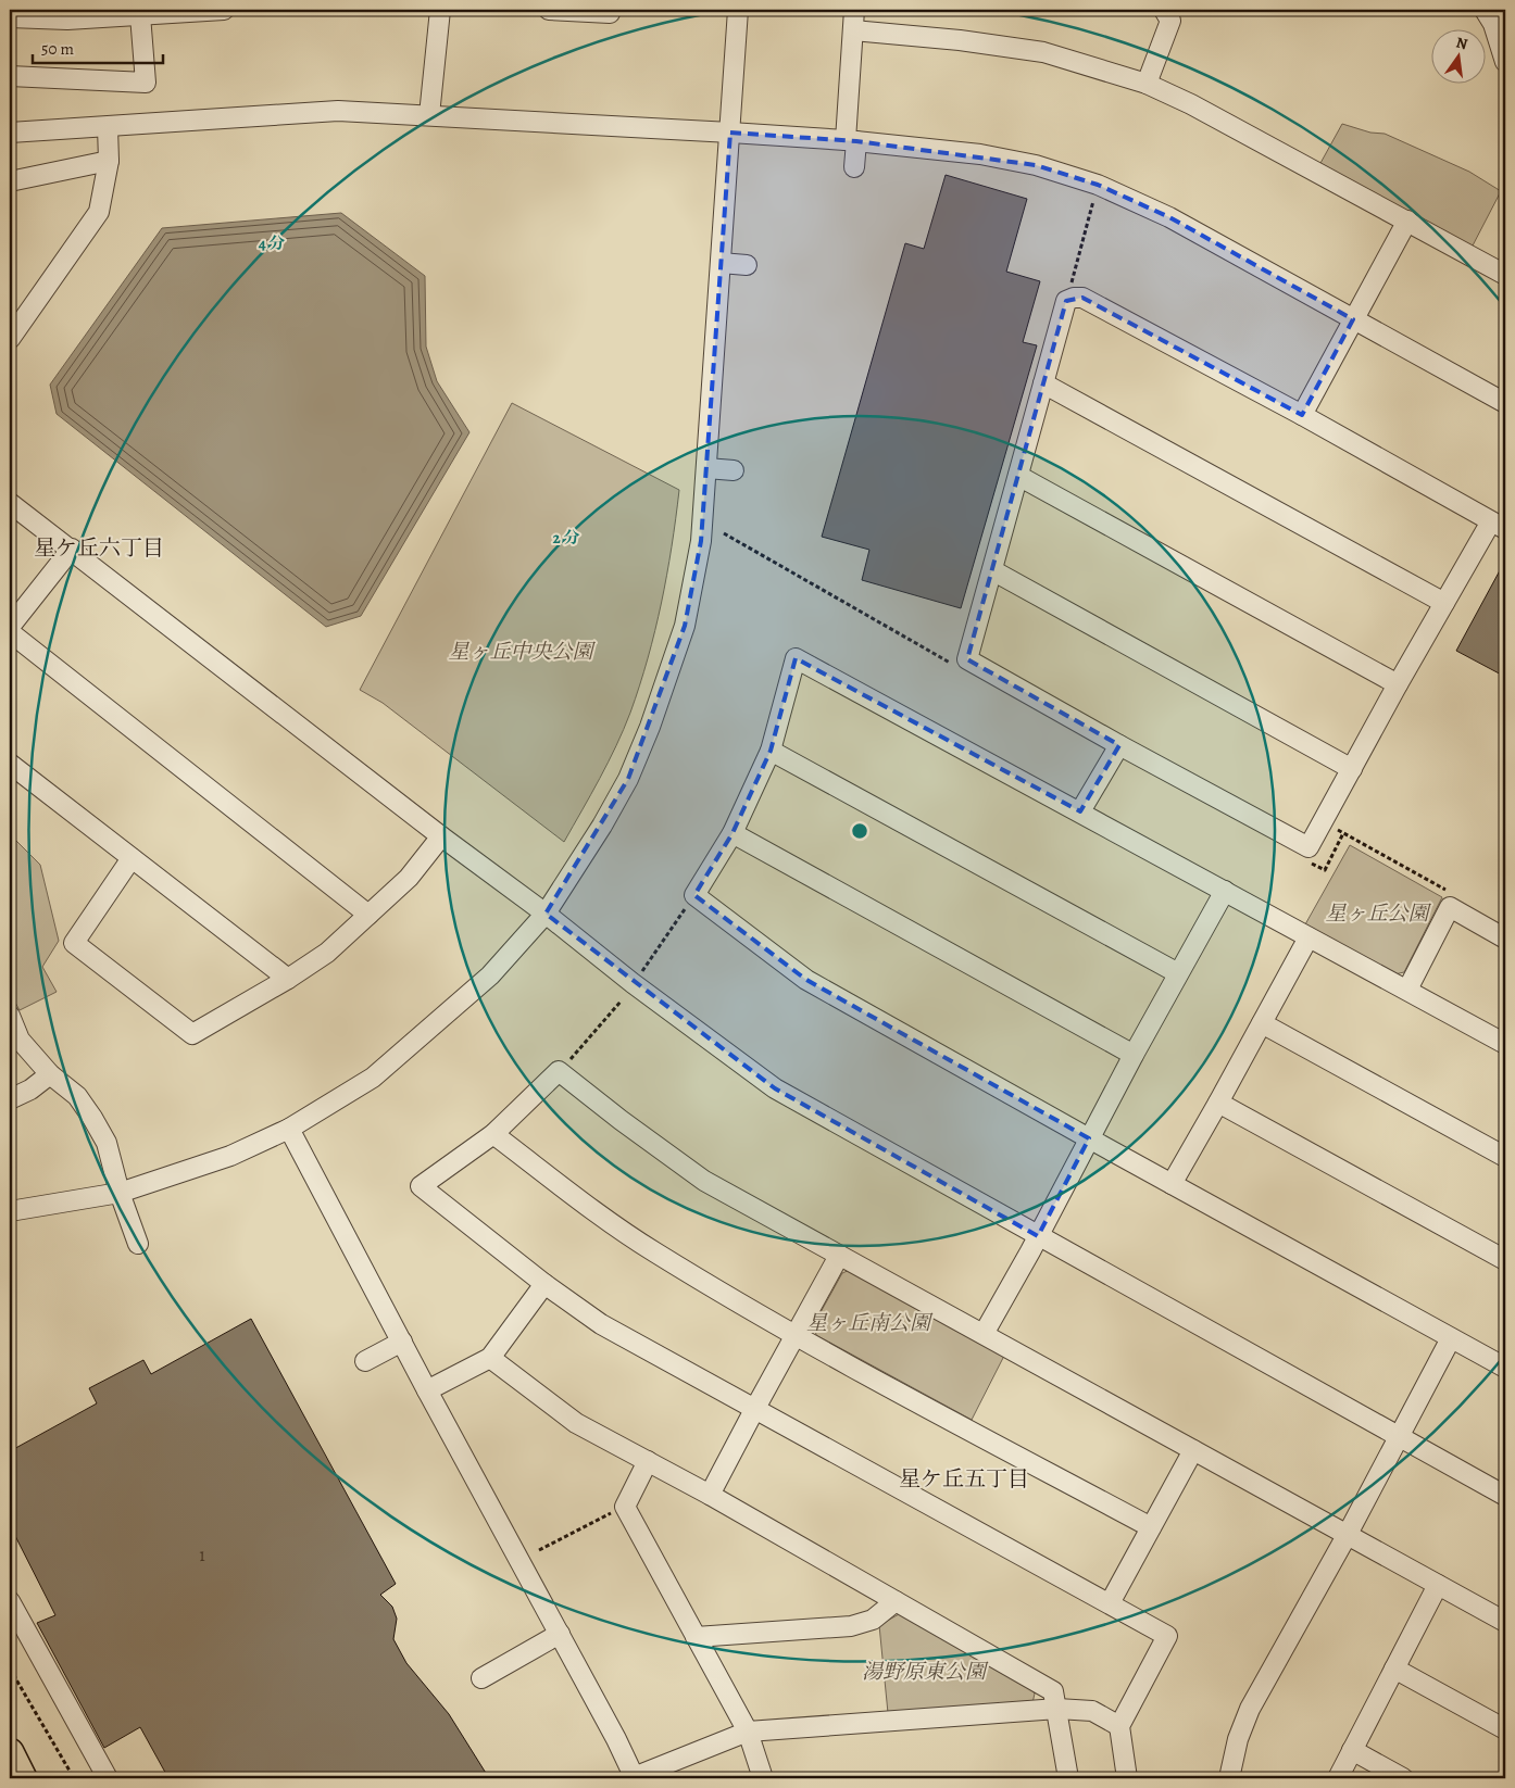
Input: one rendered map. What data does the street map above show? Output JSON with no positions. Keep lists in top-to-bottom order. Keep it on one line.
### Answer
{"districts":["星ケ丘六丁目","星ケ丘五丁目"],"parks":["星ヶ丘中央公園","星ヶ丘公園","星ヶ丘南公園","湯野原東公園"],"house_numbers":["1"],"scale_bar":"50 m","north":"top","rings":["4 分","2 分"]}
